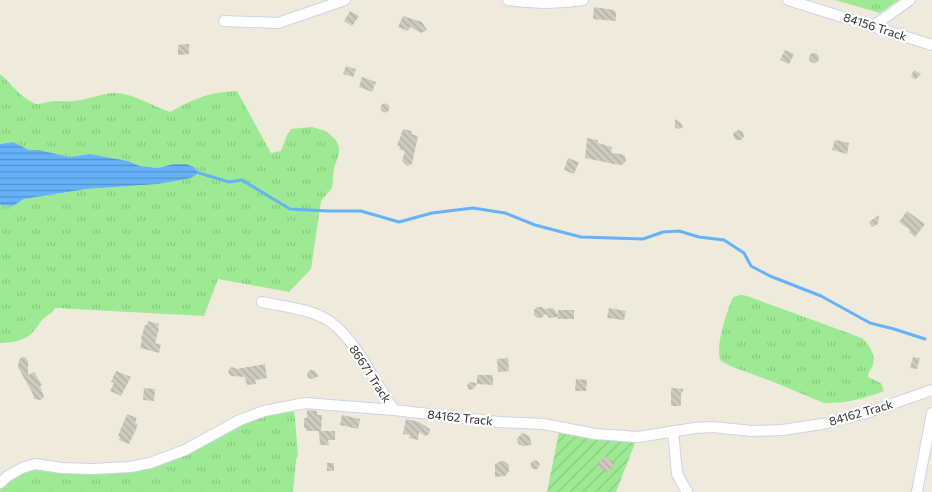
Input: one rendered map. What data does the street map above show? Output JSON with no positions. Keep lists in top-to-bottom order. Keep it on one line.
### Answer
{"streets":{"street":["84156 Track","86671 Track","84162 Track"]},"crossings":[["86671 Track","84162 Track"]]}
